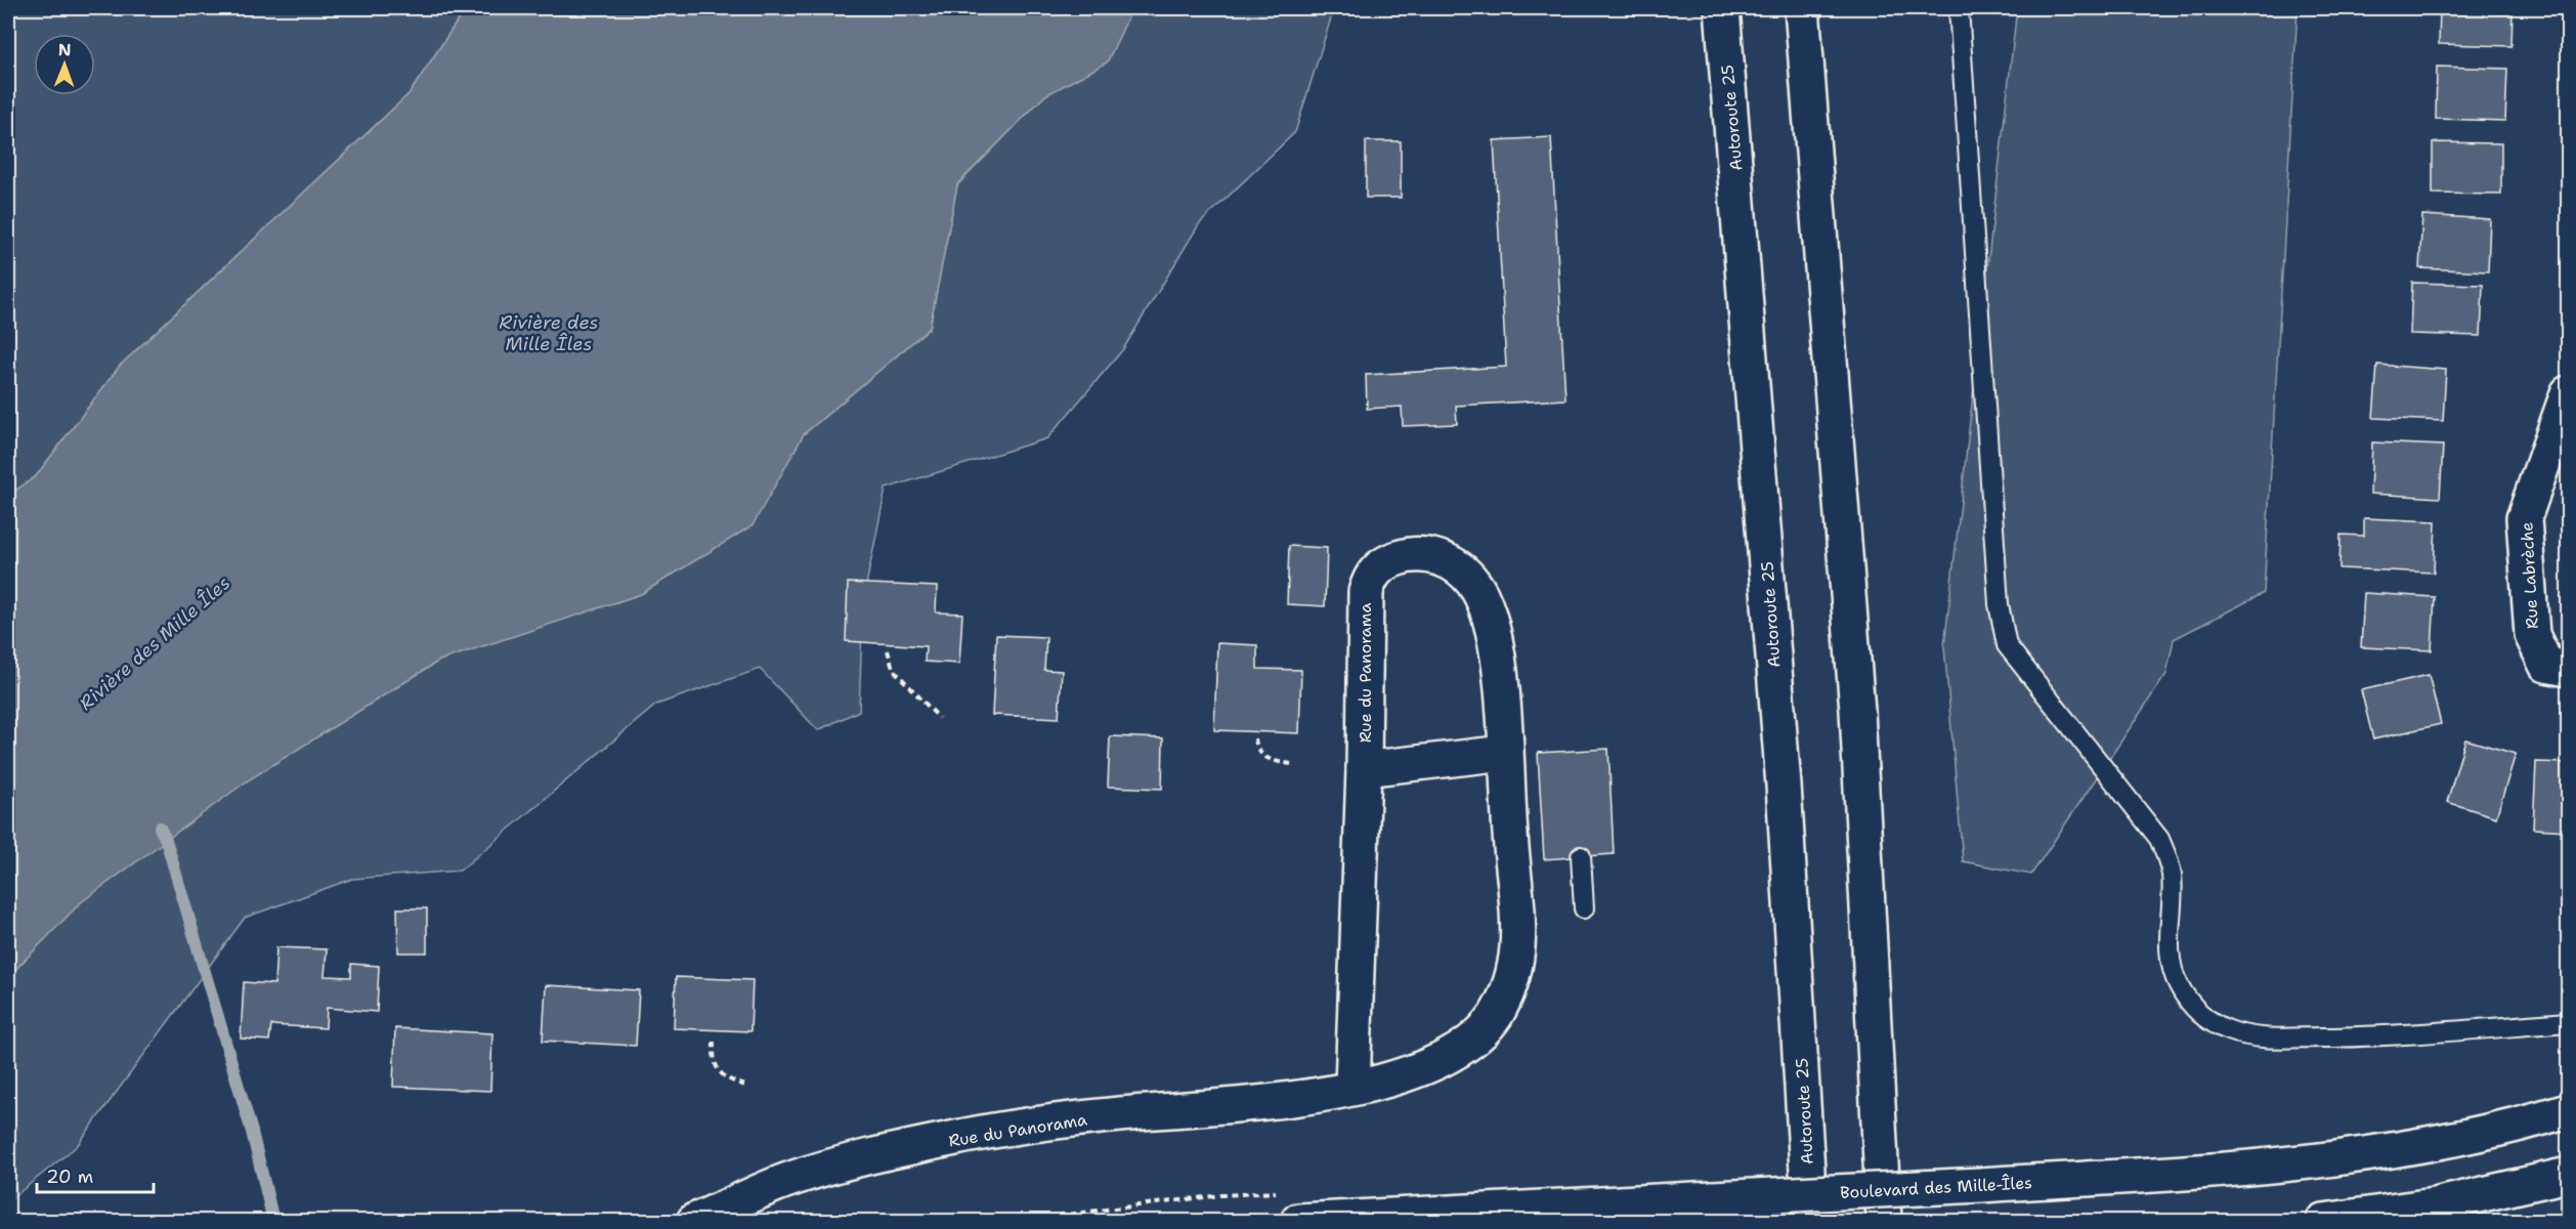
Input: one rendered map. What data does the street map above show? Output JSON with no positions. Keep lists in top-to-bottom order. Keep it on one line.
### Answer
{"streets":{"main road":["Autoroute 25","Rue Labrèche","Rue du Panorama","Boulevard des Mille-Îles"]},"water":["Rivière des Mille Îles"],"scale_bar":"20 m","north":"top"}
